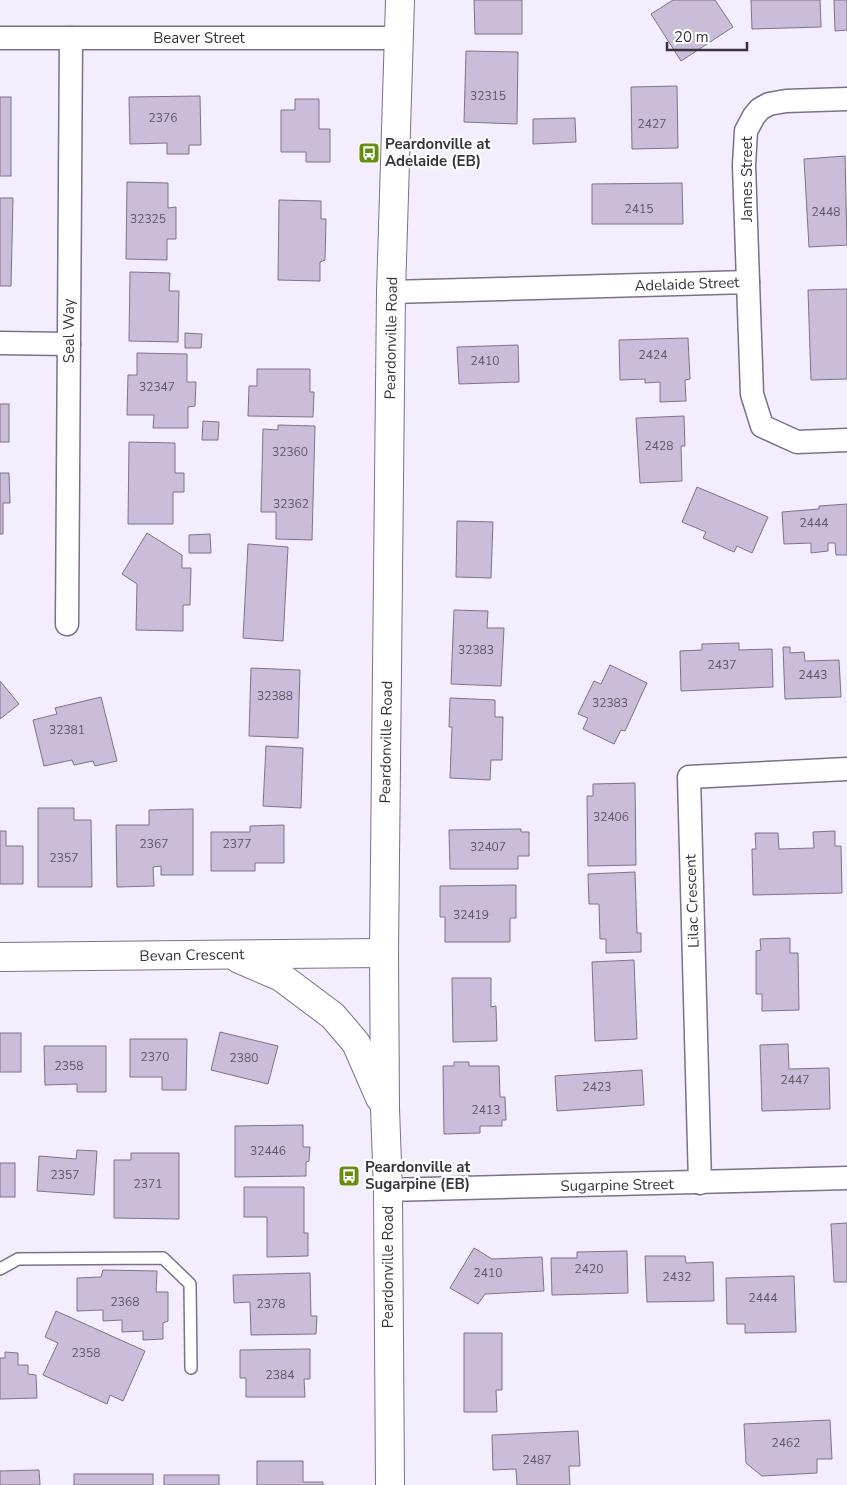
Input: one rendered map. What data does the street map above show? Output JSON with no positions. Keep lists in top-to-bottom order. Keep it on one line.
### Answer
{"streets":{"main road":["Peardonville Road","Bevan Crescent"],"street":["Beaver Street","James Street","Adelaide Street","Seal Way","Lilac Crescent","Sugarpine Street"]},"crossings":[["Beaver Street","Seal Way"],["Beaver Street","Peardonville Road"],["James Street","Adelaide Street"],["Adelaide Street","Peardonville Road"],["Peardonville Road","Bevan Crescent"],["Peardonville Road","Sugarpine Street"],["Lilac Crescent","Sugarpine Street"]],"places":{"bus stop":["Peardonville at Adelaide (EB)","Peardonville at Sugarpine (EB)"]},"house_numbers":["32315","2376","2427","2415","2448","32325","2424","2410","32347","2428","32360","32362","2444","32383","2437","2443","32388","32383","32381","32406","2367","2377","32407","2357","32419","2370","2380","2358","2447","2423","2413","32446","2357","2371","2420","2410","2432","2444","2368","2378","2358","2384","2462","2487"],"scale_bar":"20 m"}
